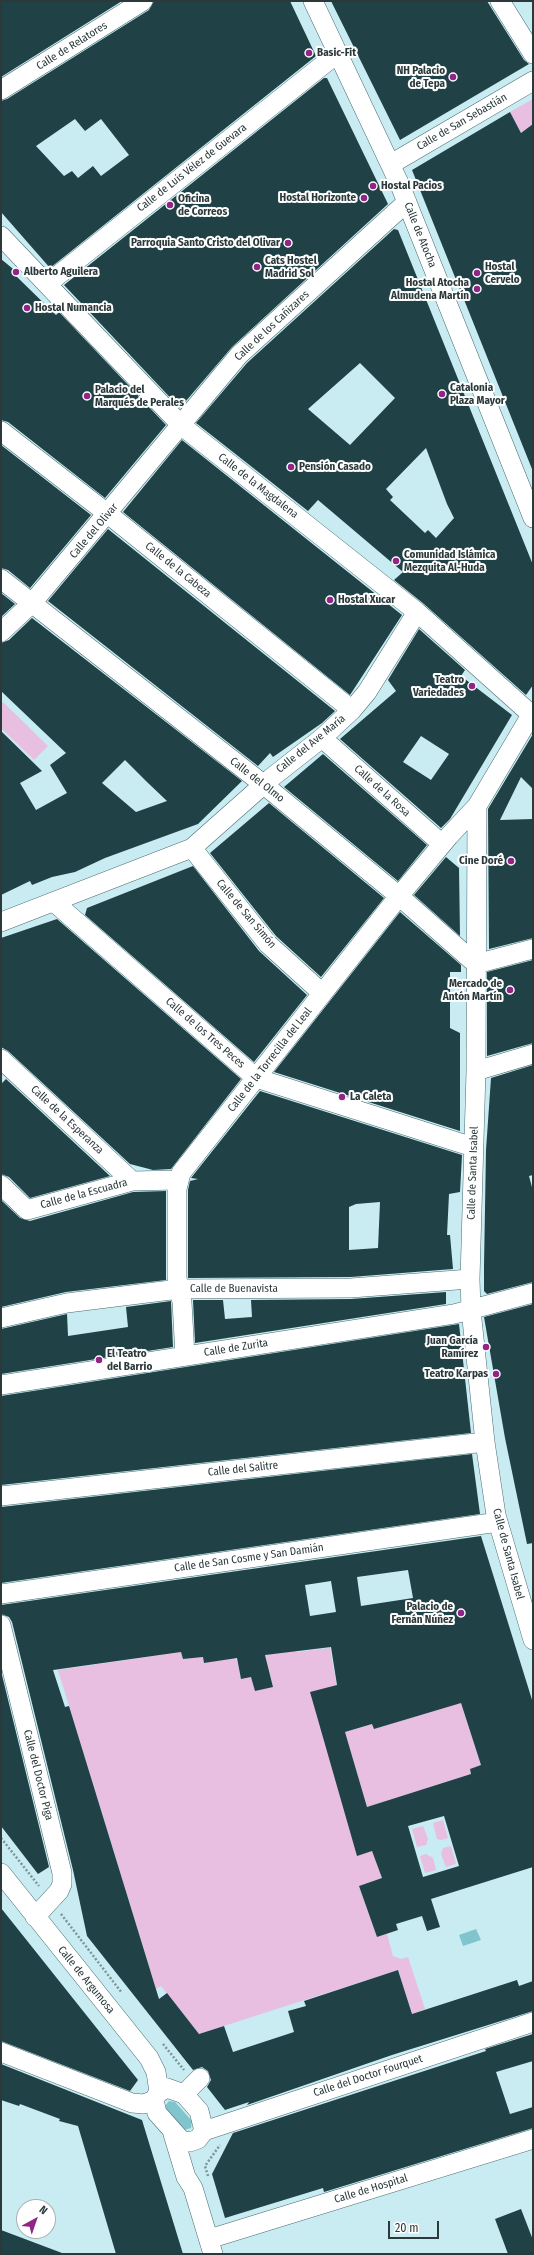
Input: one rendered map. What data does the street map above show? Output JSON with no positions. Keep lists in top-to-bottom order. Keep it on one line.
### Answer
{"streets":{"street":["Calle de Relatores","Calle de San Sebastián","Calle de Luis Vélez de Guevara","Calle de Atocha","Calle de los Cañizares","Calle de la Magdalena","Calle del Olivar","Calle de la Cabeza","Calle del Ave María","Calle del Olmo","Calle de la Rosa","Calle de San Simón","Calle de los Tres Peces","Calle de la Torrecilla del Leal","Calle de la Esperanza","Calle de Santa Isabel","Calle de la Escuadra","Calle de Buenavista","Calle de Zurita","Calle del Salitre","Calle de San Cosme y San Damián","Calle del Doctor Piga","Calle de Argumosa","Calle del Doctor Fourquet","Calle de Hospital"]},"crossings":[["Calle de San Sebastián","Calle de Atocha"],["Calle de Luis Vélez de Guevara","Calle de Atocha"],["Calle de Luis Vélez de Guevara","Calle de la Magdalena"],["Calle de Atocha","Calle de los Cañizares"],["Calle de los Cañizares","Calle de la Magdalena"],["Calle de los Cañizares","Calle del Olivar"],["Calle de la Magdalena","Calle del Olivar"],["Calle de la Magdalena","Calle del Ave María"],["Calle del Olivar","Calle de la Cabeza"],["Calle del Olivar","Calle del Olmo"],["Calle de la Cabeza","Calle del Ave María"],["Calle del Ave María","Calle del Olmo"],["Calle del Ave María","Calle de la Rosa"],["Calle del Ave María","Calle de San Simón"],["Calle del Ave María","Calle de los Tres Peces"],["Calle del Olmo","Calle de la Torrecilla del Leal"],["Calle del Olmo","Calle de Santa Isabel"],["Calle de la Rosa","Calle de la Torrecilla del Leal"],["Calle de San Simón","Calle de la Torrecilla del Leal"],["Calle de los Tres Peces","Calle de la Torrecilla del Leal"],["Calle de los Tres Peces","Calle de Santa Isabel"],["Calle de la Torrecilla del Leal","Calle de Santa Isabel"],["Calle de la Torrecilla del Leal","Calle de la Escuadra"],["Calle de la Esperanza","Calle de la Escuadra"],["Calle de Santa Isabel","Calle de Buenavista"],["Calle de Santa Isabel","Calle de Zurita"],["Calle de Santa Isabel","Calle del Salitre"],["Calle de Santa Isabel","Calle de San Cosme y San Damián"],["Calle del Doctor Piga","Calle de Argumosa"],["Calle de Argumosa","Calle del Doctor Fourquet"]],"places":["Basic-Fit","NH Palacio de Tepa","Hostal Pacios","Hostal Horizonte","Oficina de Correos","Parroquia Santo Cristo del Olivar","Cats Hostel Madrid Sol","Alberto Aguilera","Hostal Cervelo","Hostal Atocha Almudena Martín","Hostal Numancia","Catalonia Plaza Mayor","Palacio del Marqués de Perales","Pensión Casado","Comunidad Islámica Mezquita Al-Huda","Hostal Xucar","Teatro Variedades","Cine Doré","Mercado de Antón Martín","La Caleta","Juan García Ramírez","El Teatro del Barrio","Teatro Karpas","Palacio de Fernán Núñez"],"scale_bar":"20 m","north":"top right"}
